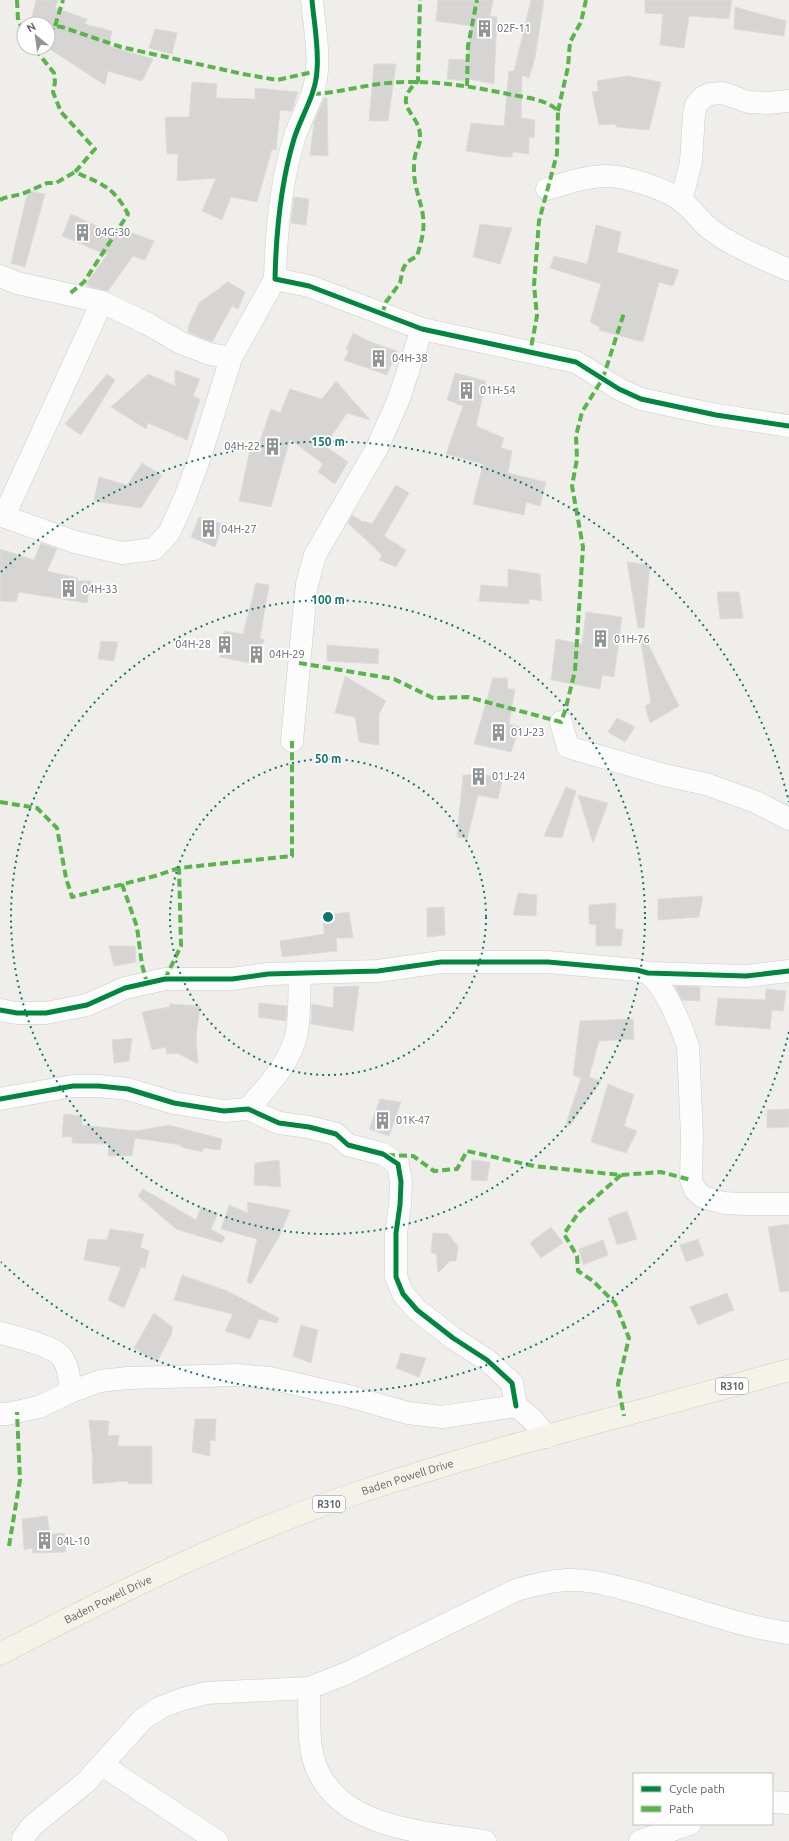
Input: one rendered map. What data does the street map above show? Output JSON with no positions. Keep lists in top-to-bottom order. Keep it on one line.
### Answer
{"streets":{"main road":["R310","Baden Powell Drive"]},"places":{"building":["02F-11","04G-30","04H-38","01H-54","04H-22","04H-27","04H-33","01H-76","04H-28","04H-29","01J-23","01J-24","01K-47","04L-10"]},"legend":["Cycle path","Path"],"north":"top left","rings":["150 m","100 m","50 m"]}
